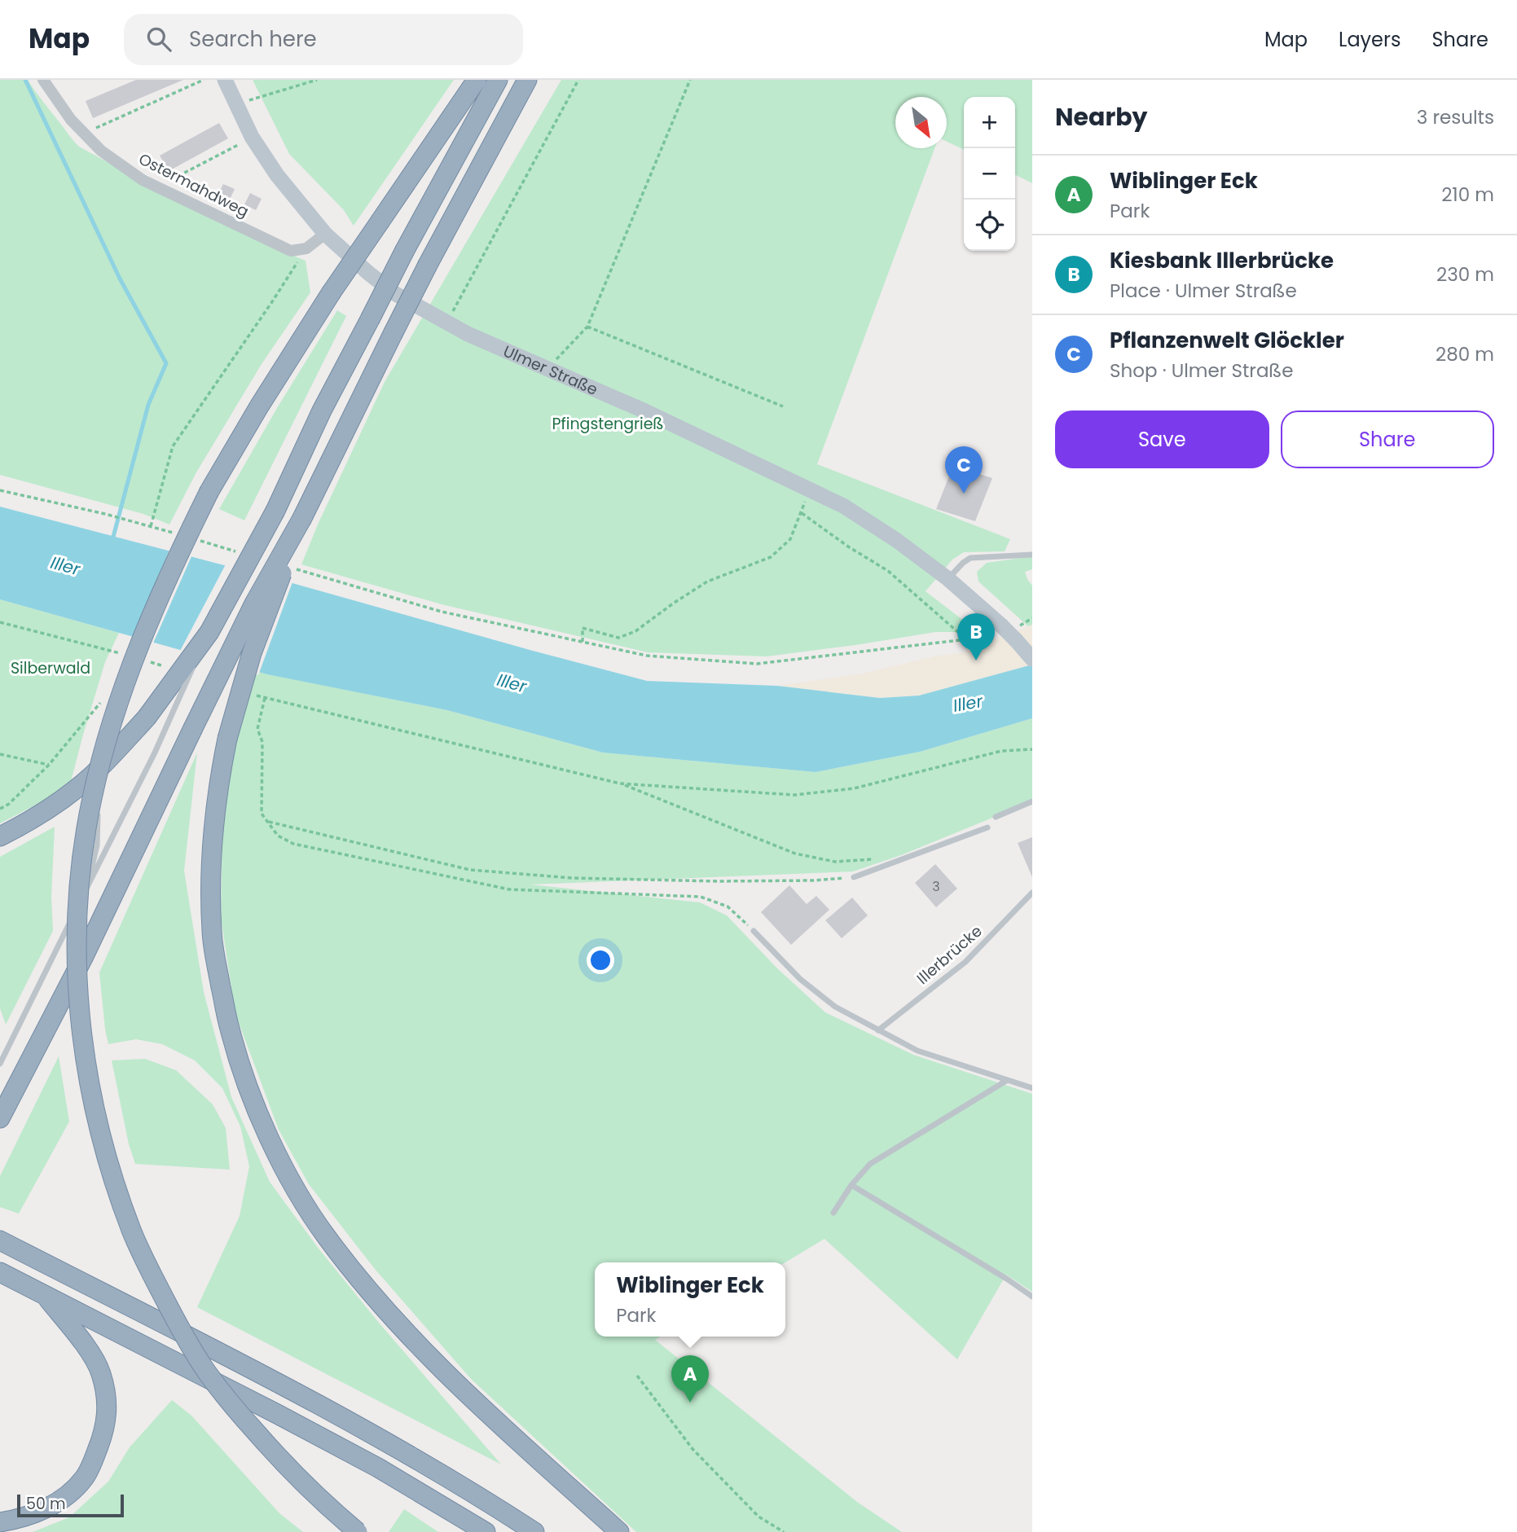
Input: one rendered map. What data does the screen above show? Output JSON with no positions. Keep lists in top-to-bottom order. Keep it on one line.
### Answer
{"streets":{"main road":["Ulmer Straße"],"street":["Ostermahdweg"],"lane":["Illerbrücke"]},"water":["Iller"],"parks":["Pfingstengrieß","Silberwald"],"house_numbers":["3"],"scale_bar":"50 m","north":"bottom right","page":{"header":"Map","search":"Search here","nav":["Map","Layers","Share"],"heading":["Nearby","3 results"],"map_buttons":["+","−"],"list":[{"mark":"A","name":"Wiblinger Eck","note":"Park","value":"210 m"},{"mark":"B","name":"Kiesbank Illerbrücke","note":"Place · Ulmer Straße","value":"230 m"},{"mark":"C","name":"Pflanzenwelt Glöckler","note":"Shop · Ulmer Straße","value":"280 m"}],"buttons":["Save","Share"],"pins":["C","B","A"],"popup":["Wiblinger Eck","Park"],"scale":"50 m"}}
